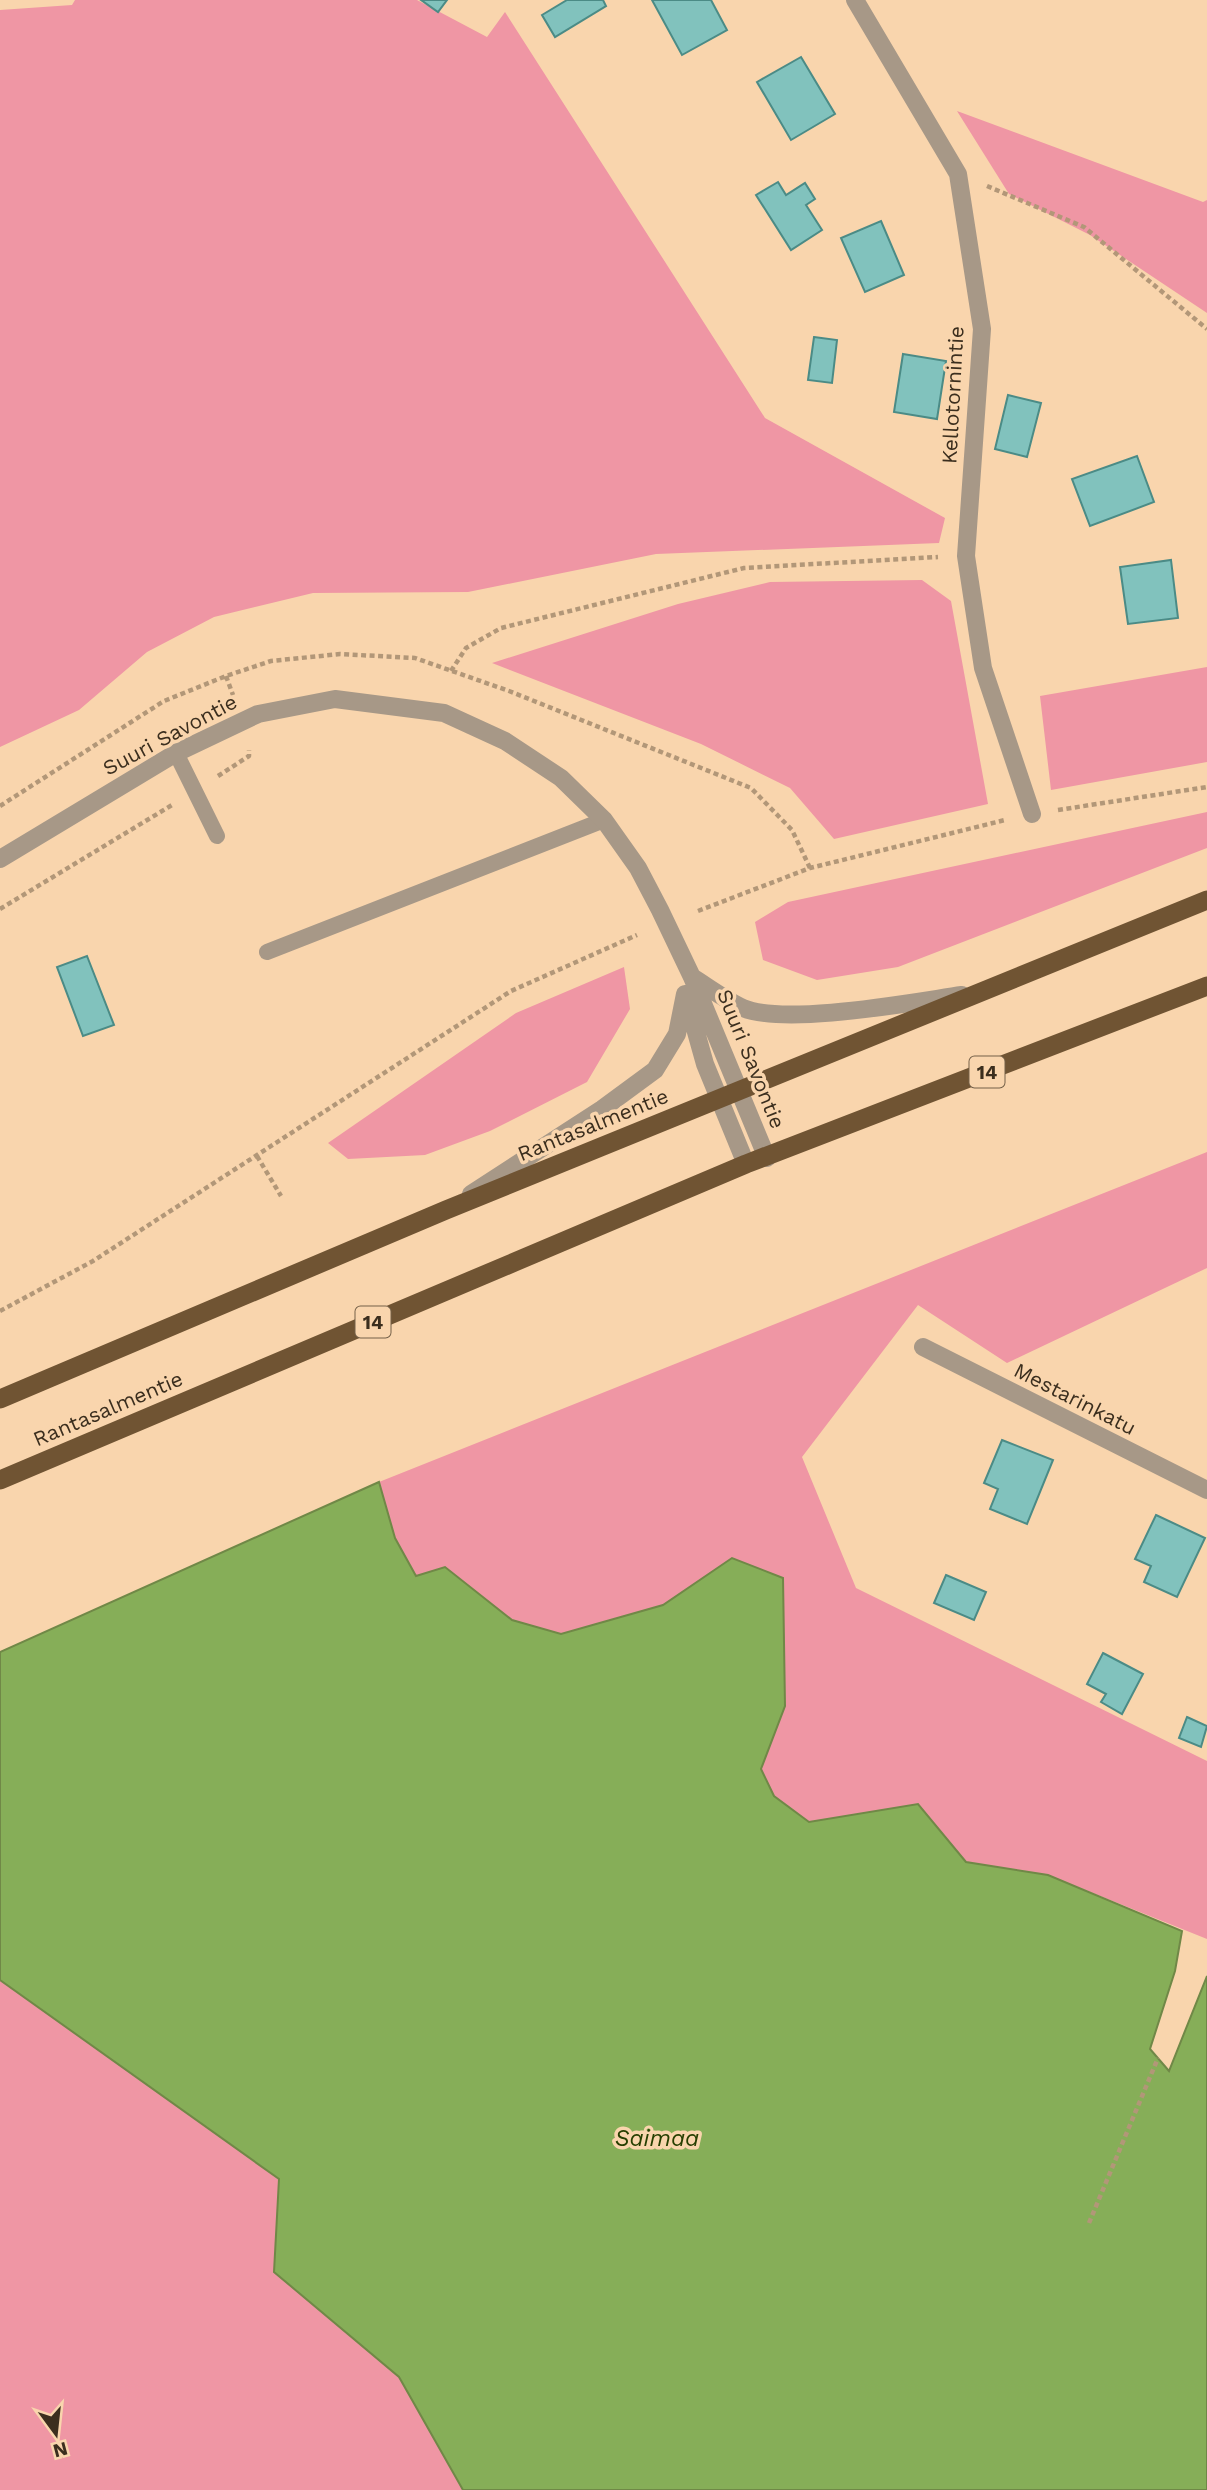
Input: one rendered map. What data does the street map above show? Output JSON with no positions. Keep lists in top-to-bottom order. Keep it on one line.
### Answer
{"streets":{"highway":["14","Rantasalmentie"],"street":["Kellotornintie","Suuri Savontie","Mestarinkatu"]},"crossings":[["Suuri Savontie","Rantasalmentie"]],"water":["Saimaa"],"north":"bottom"}
